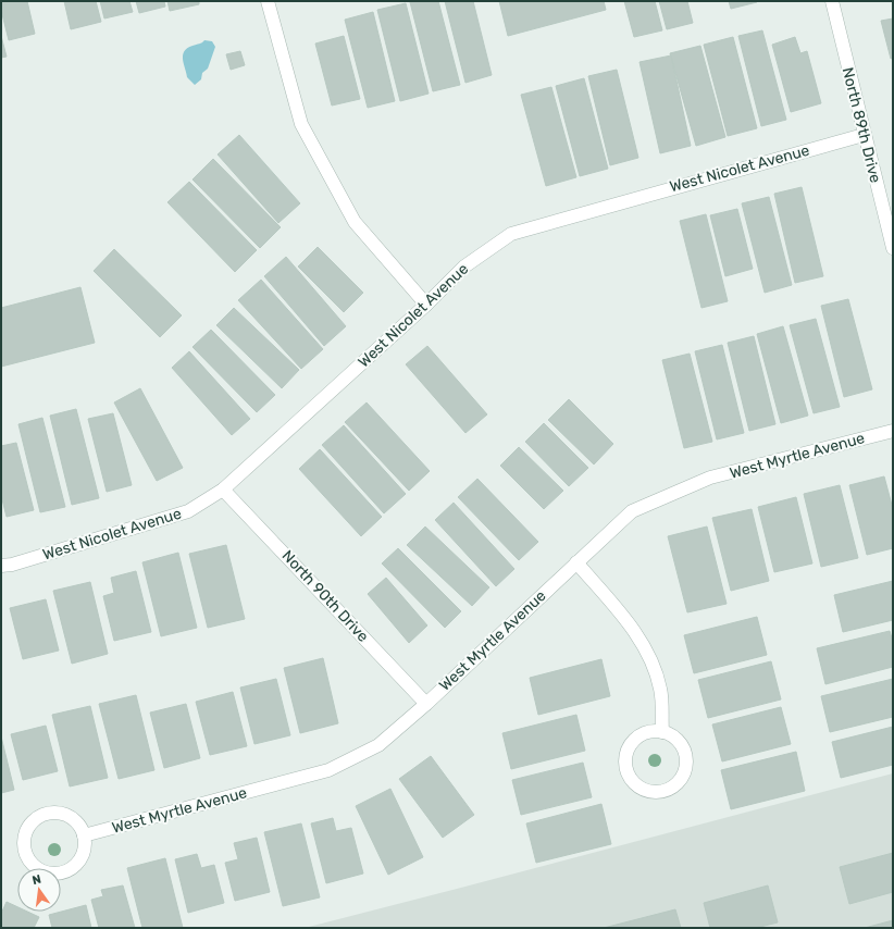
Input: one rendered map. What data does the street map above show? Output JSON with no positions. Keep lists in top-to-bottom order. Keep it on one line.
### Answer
{"streets":{"street":["North 89th Drive","West Nicolet Avenue","West Myrtle Avenue","North 90th Drive"]},"crossings":[["North 89th Drive","West Nicolet Avenue"],["West Nicolet Avenue","North 90th Drive"],["West Myrtle Avenue","North 90th Drive"]],"north":"top"}
